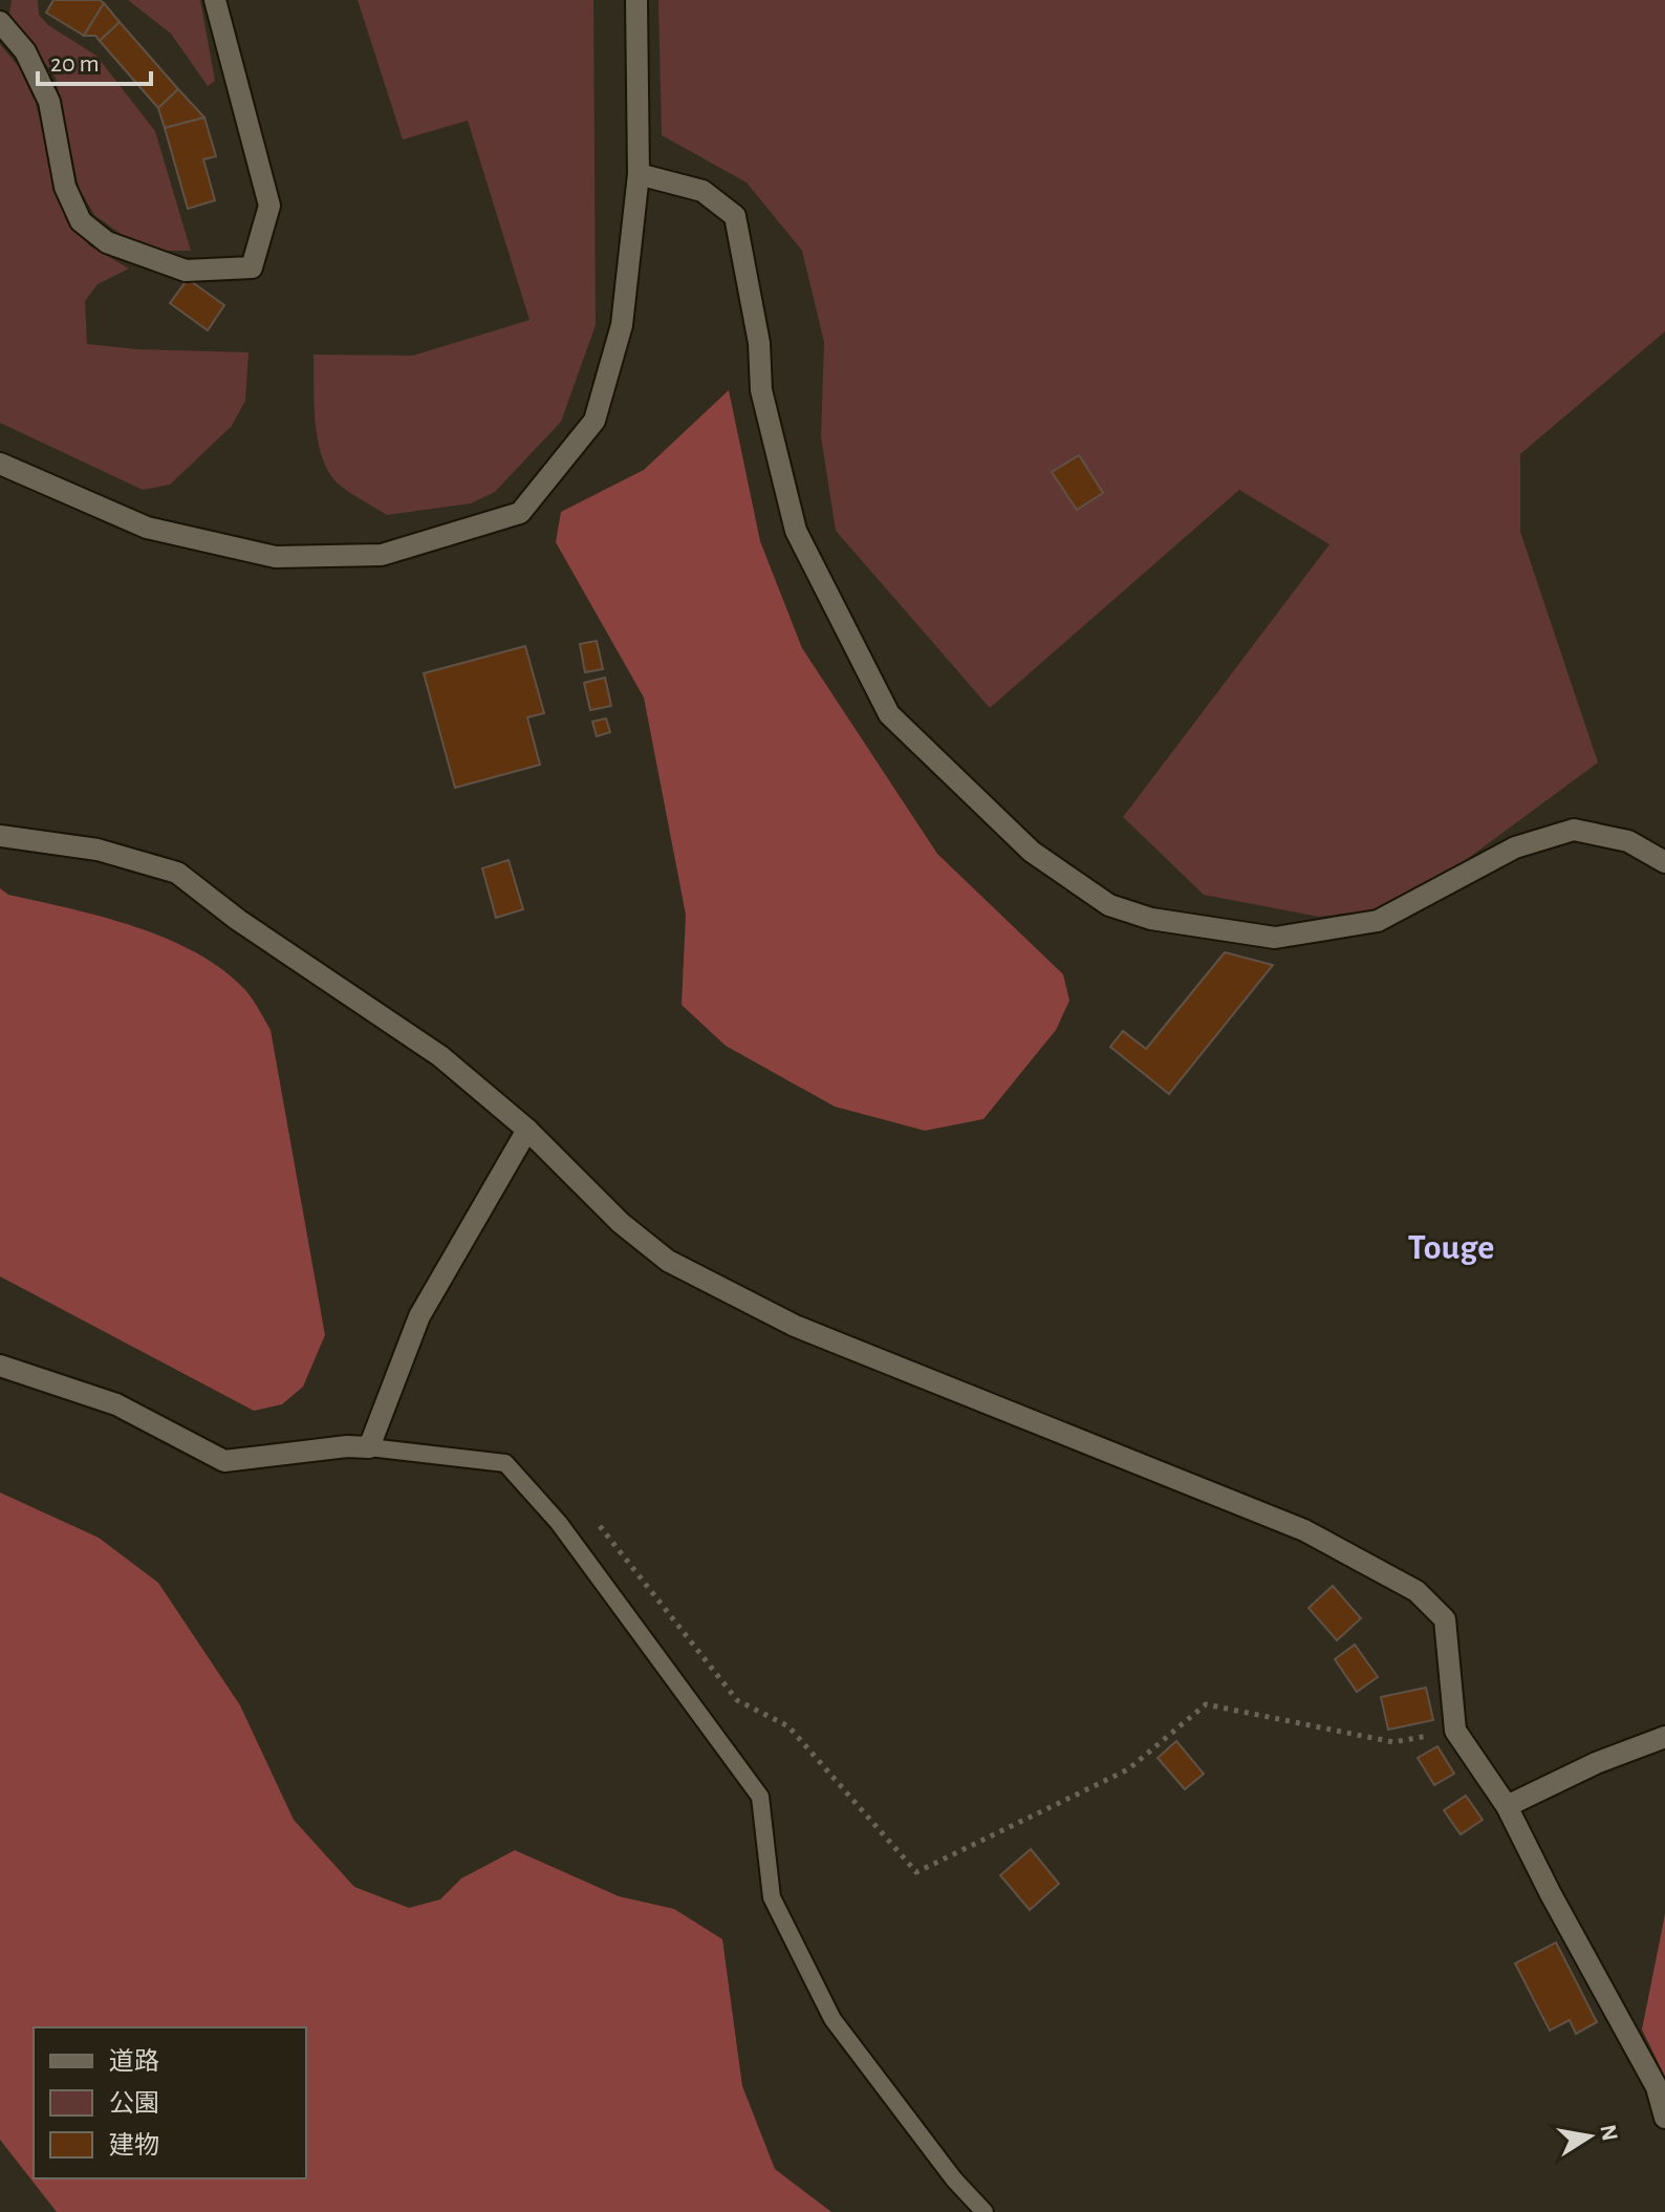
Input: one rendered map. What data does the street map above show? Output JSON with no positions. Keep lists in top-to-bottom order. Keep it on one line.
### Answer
{"districts":["Touge"],"legend":["道路","公園","建物"],"scale_bar":"20 m","north":"right"}
